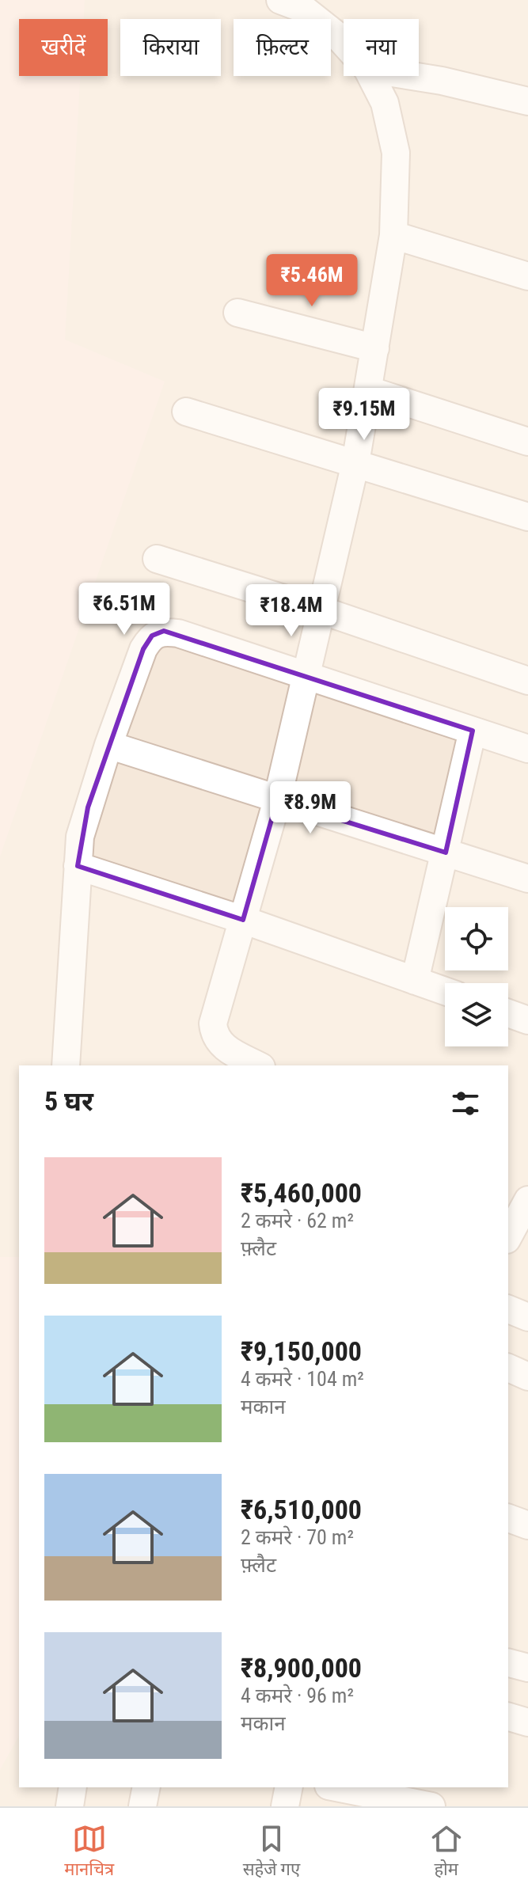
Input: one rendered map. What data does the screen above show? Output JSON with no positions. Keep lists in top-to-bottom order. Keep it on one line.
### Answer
{"page":{"chip":["खरीदें","किराया","फ़िल्टर","नया"],"price":["₹5.46M","₹9.15M","₹6.51M","₹18.4M","₹8.9M"],"heading":"5 घर","list":[{"name":"₹5,460,000","note":"2 कमरे · 62 m² · फ़्लैट"},{"name":"₹9,150,000","note":"4 कमरे · 104 m² · मकान"},{"name":"₹6,510,000","note":"2 कमरे · 70 m² · फ़्लैट"},{"name":"₹8,900,000","note":"4 कमरे · 96 m² · मकान"}],"tabs":["मानचित्र","सहेजे गए","होम"]}}
